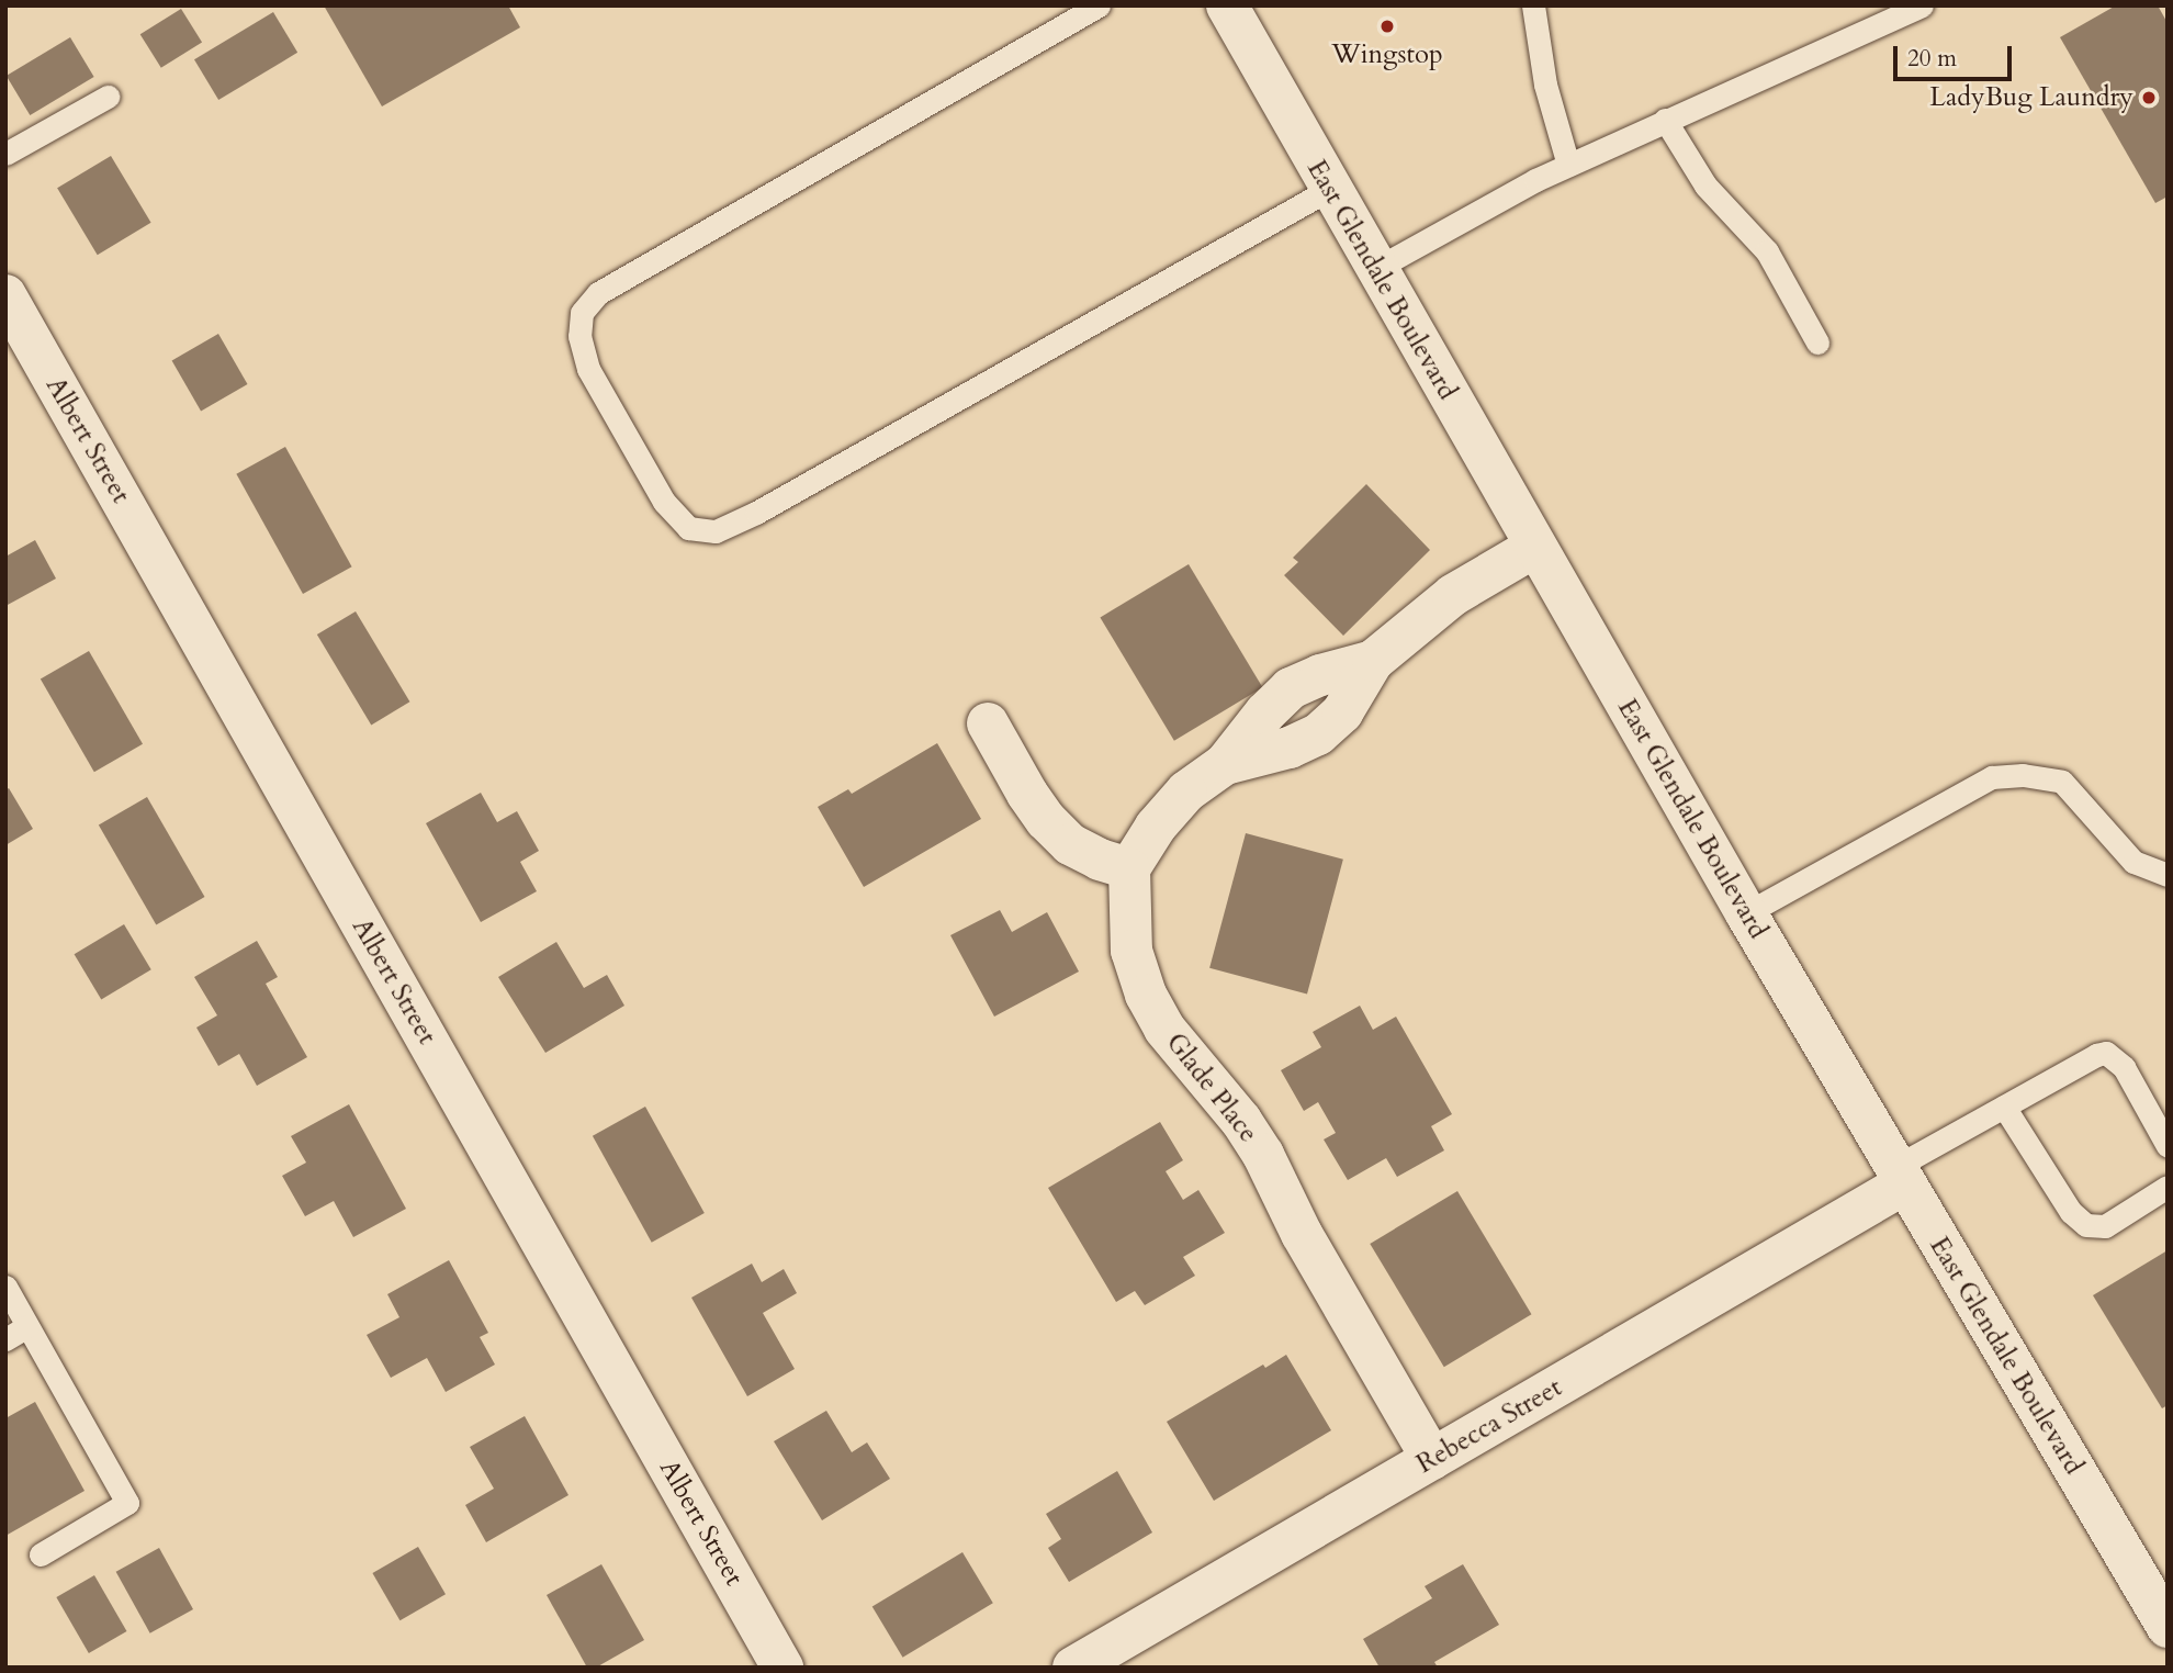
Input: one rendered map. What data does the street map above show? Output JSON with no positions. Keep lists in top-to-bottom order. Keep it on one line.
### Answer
{"streets":{"street":["East Glendale Boulevard","Albert Street","Glade Place","Rebecca Street"]},"crossings":[["East Glendale Boulevard","Rebecca Street"],["Glade Place","Rebecca Street"]],"places":["Wingstop","LadyBug Laundry"],"scale_bar":"20 m"}
